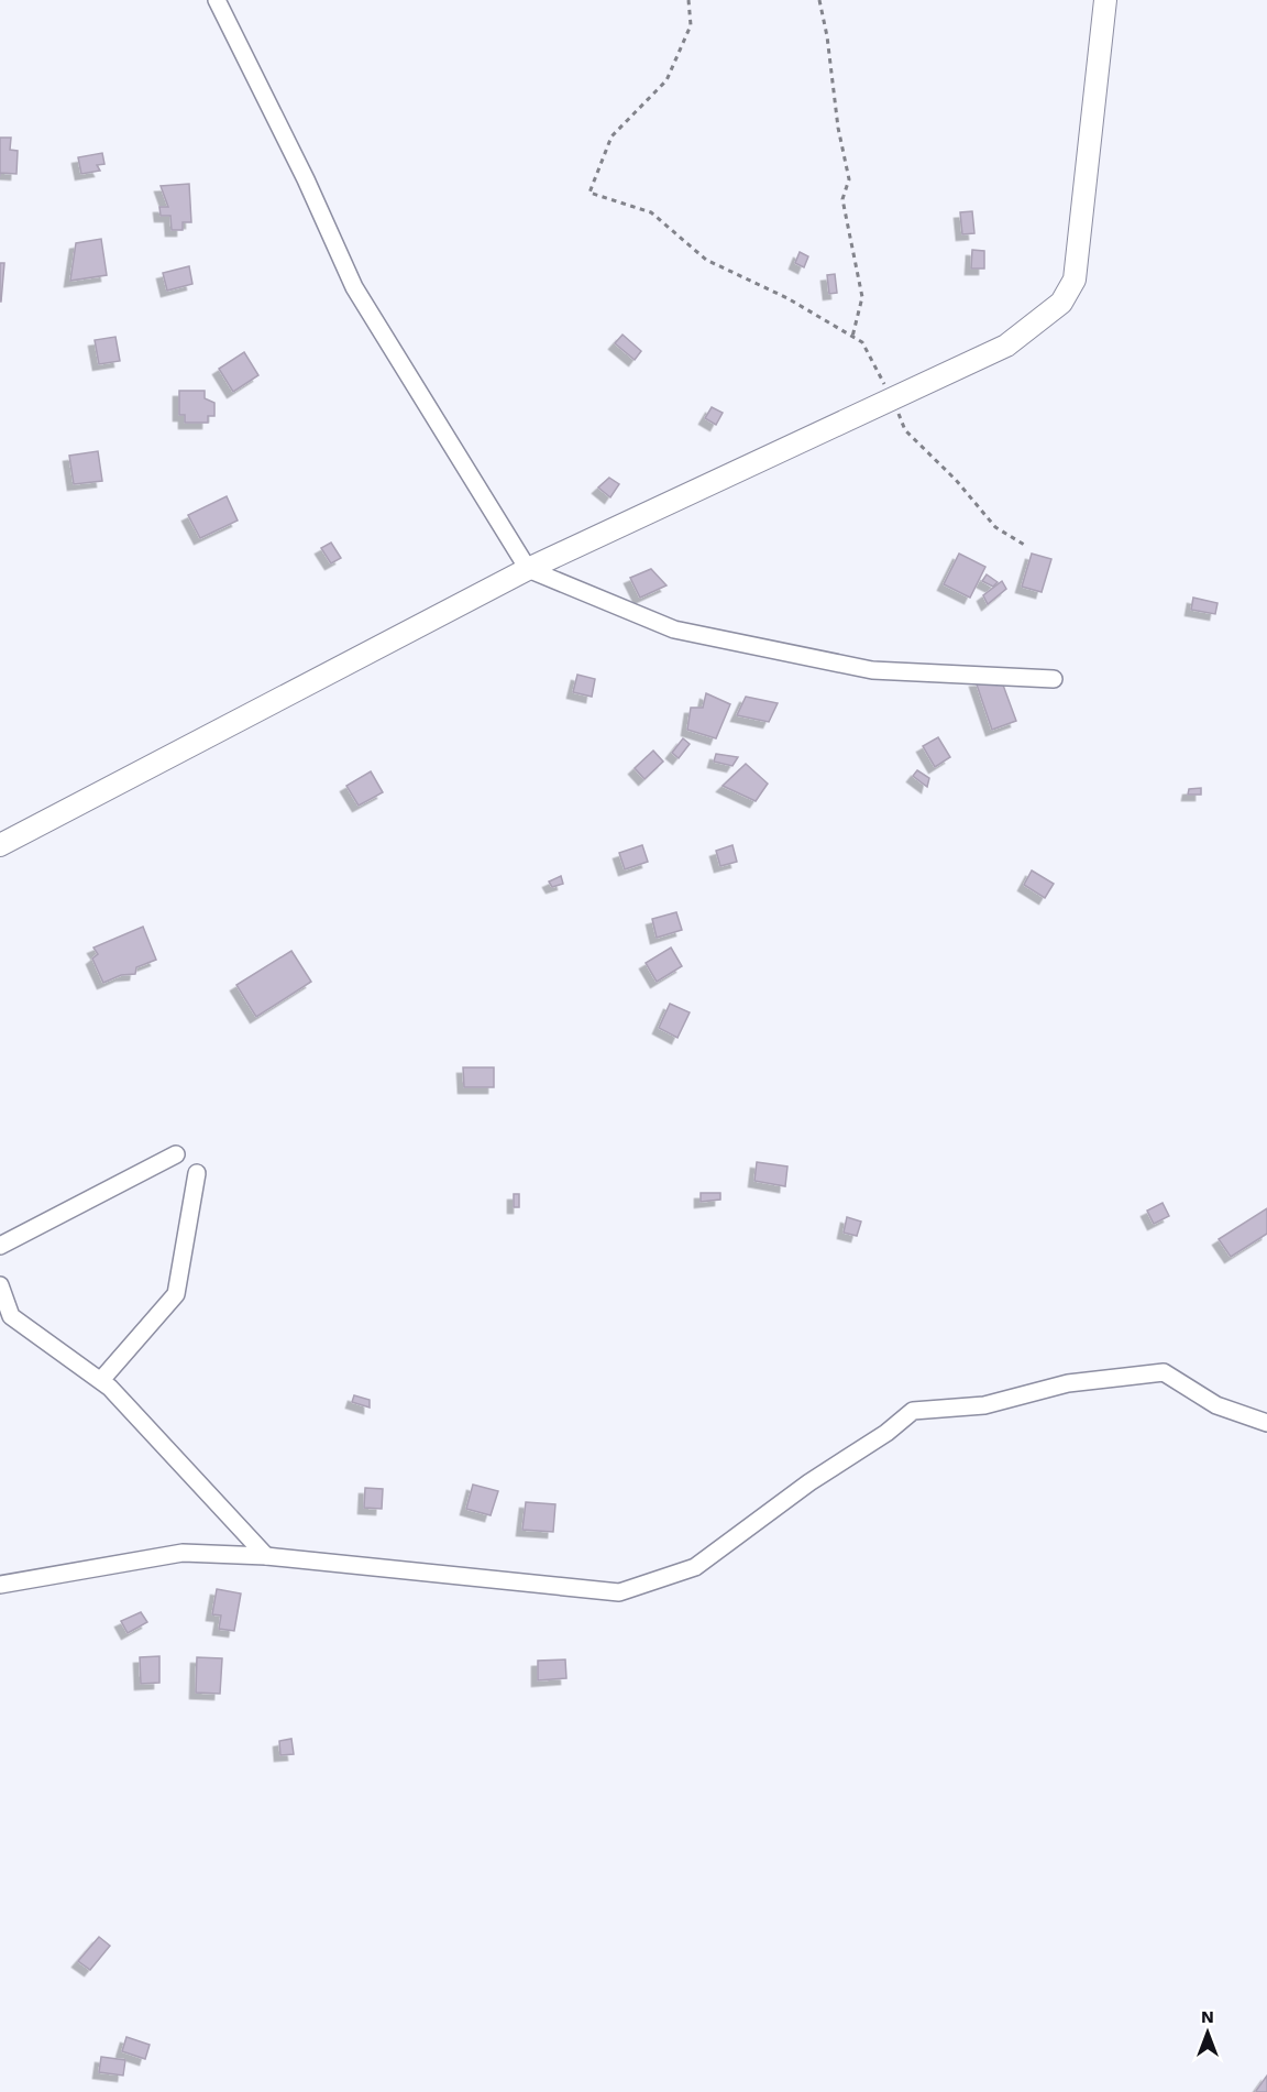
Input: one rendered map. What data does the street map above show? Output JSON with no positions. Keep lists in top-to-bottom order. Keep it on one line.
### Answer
{"north":"top"}
